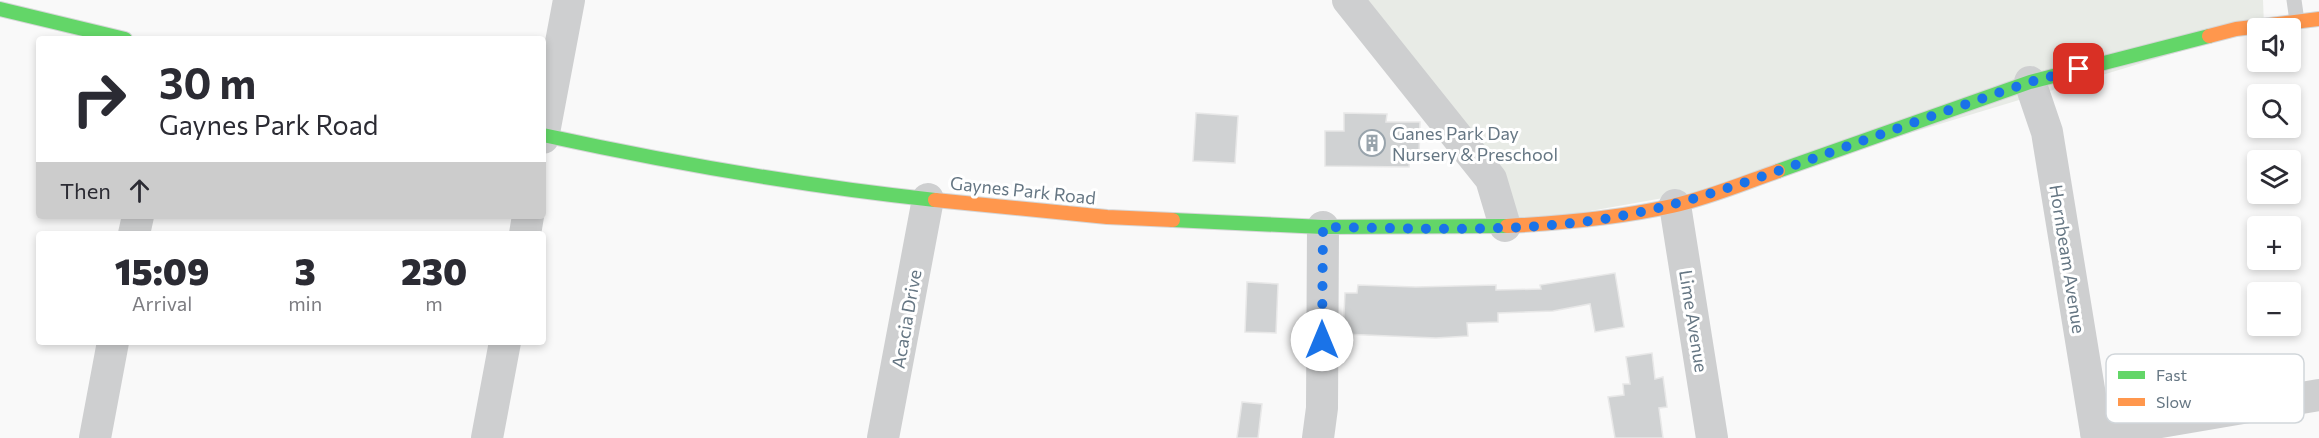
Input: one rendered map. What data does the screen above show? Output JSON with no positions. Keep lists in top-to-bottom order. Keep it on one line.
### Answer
{"streets":{"street":["Gaynes Park Road","Hornbeam Avenue","Acacia Drive","Lime Avenue"]},"crossings":[["Gaynes Park Road","Hornbeam Avenue"],["Gaynes Park Road","Acacia Drive"],["Gaynes Park Road","Lime Avenue"]],"places":{"building":["Ganes Park Day Nursery & Preschool"]},"legend":["Fast","Slow"],"page":{"map_buttons":["+","−"],"turn":["30 m","Gaynes Park Road"],"then":"Then","eta":["15:09","Arrival","3","min","230","m"]}}
